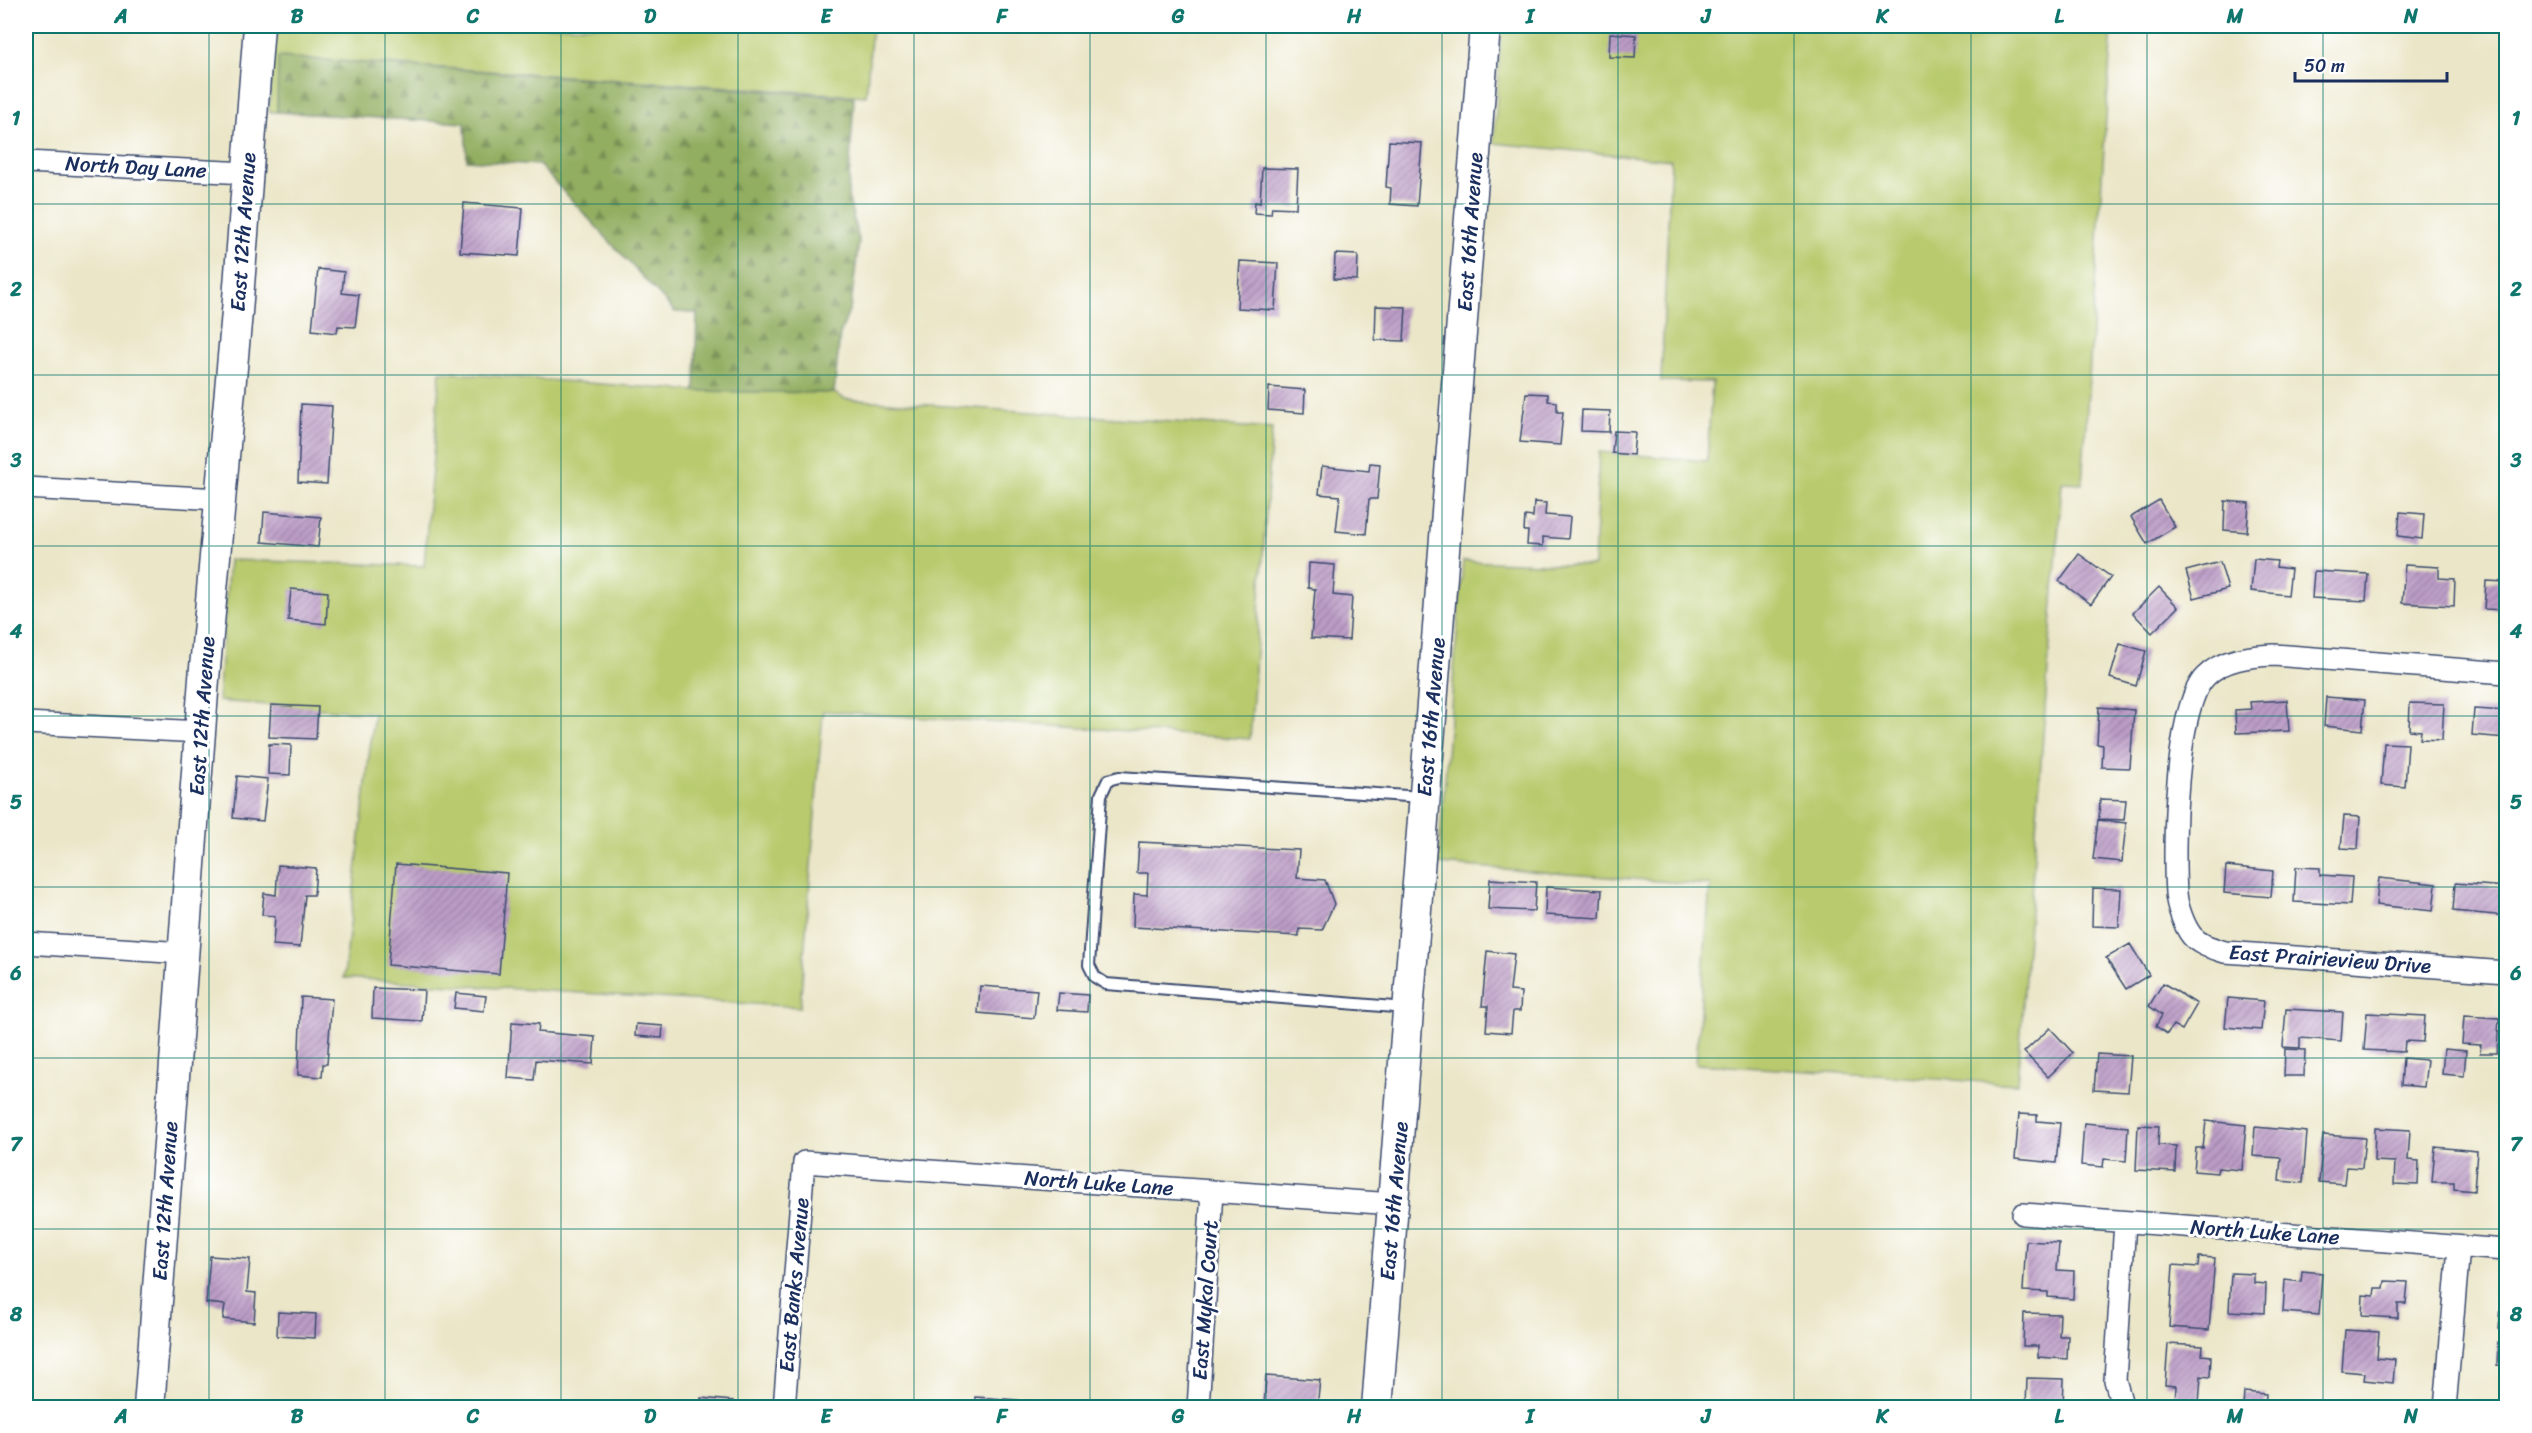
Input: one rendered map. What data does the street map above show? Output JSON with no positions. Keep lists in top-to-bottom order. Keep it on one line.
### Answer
{"streets":{"street":["North Day Lane","East 12th Avenue","East 16th Avenue","East Prairieview Drive","North Luke Lane","East Banks Avenue","East Mykal Court"]},"crossings":[["North Day Lane","East 12th Avenue"],["East 16th Avenue","North Luke Lane"],["North Luke Lane","East Banks Avenue"],["North Luke Lane","East Mykal Court"]],"scale_bar":"50 m","grid":{"columns":["A","B","C","D","E","F","G","H","I","J","K","L","M","N"],"rows":["1","2","3","4","5","6","7","8"]}}
